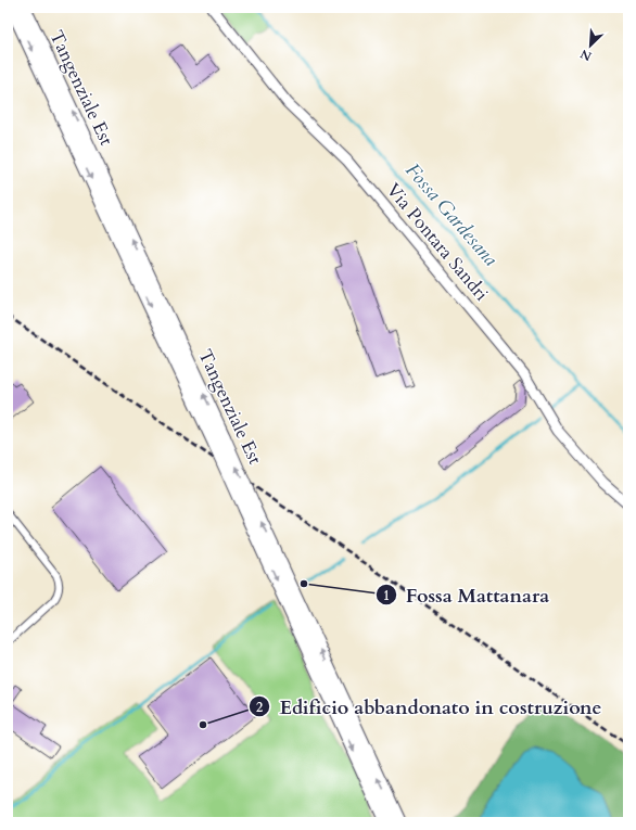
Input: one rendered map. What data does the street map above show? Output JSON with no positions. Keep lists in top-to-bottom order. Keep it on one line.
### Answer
{"streets":{"highway":["Tangenziale Est"],"street":["Via Pontara Sandri"]},"water":["Fossa Gardesana"],"places":["Fossa Mattanara","Edificio abbandonato in costruzione"],"north":"bottom left"}
